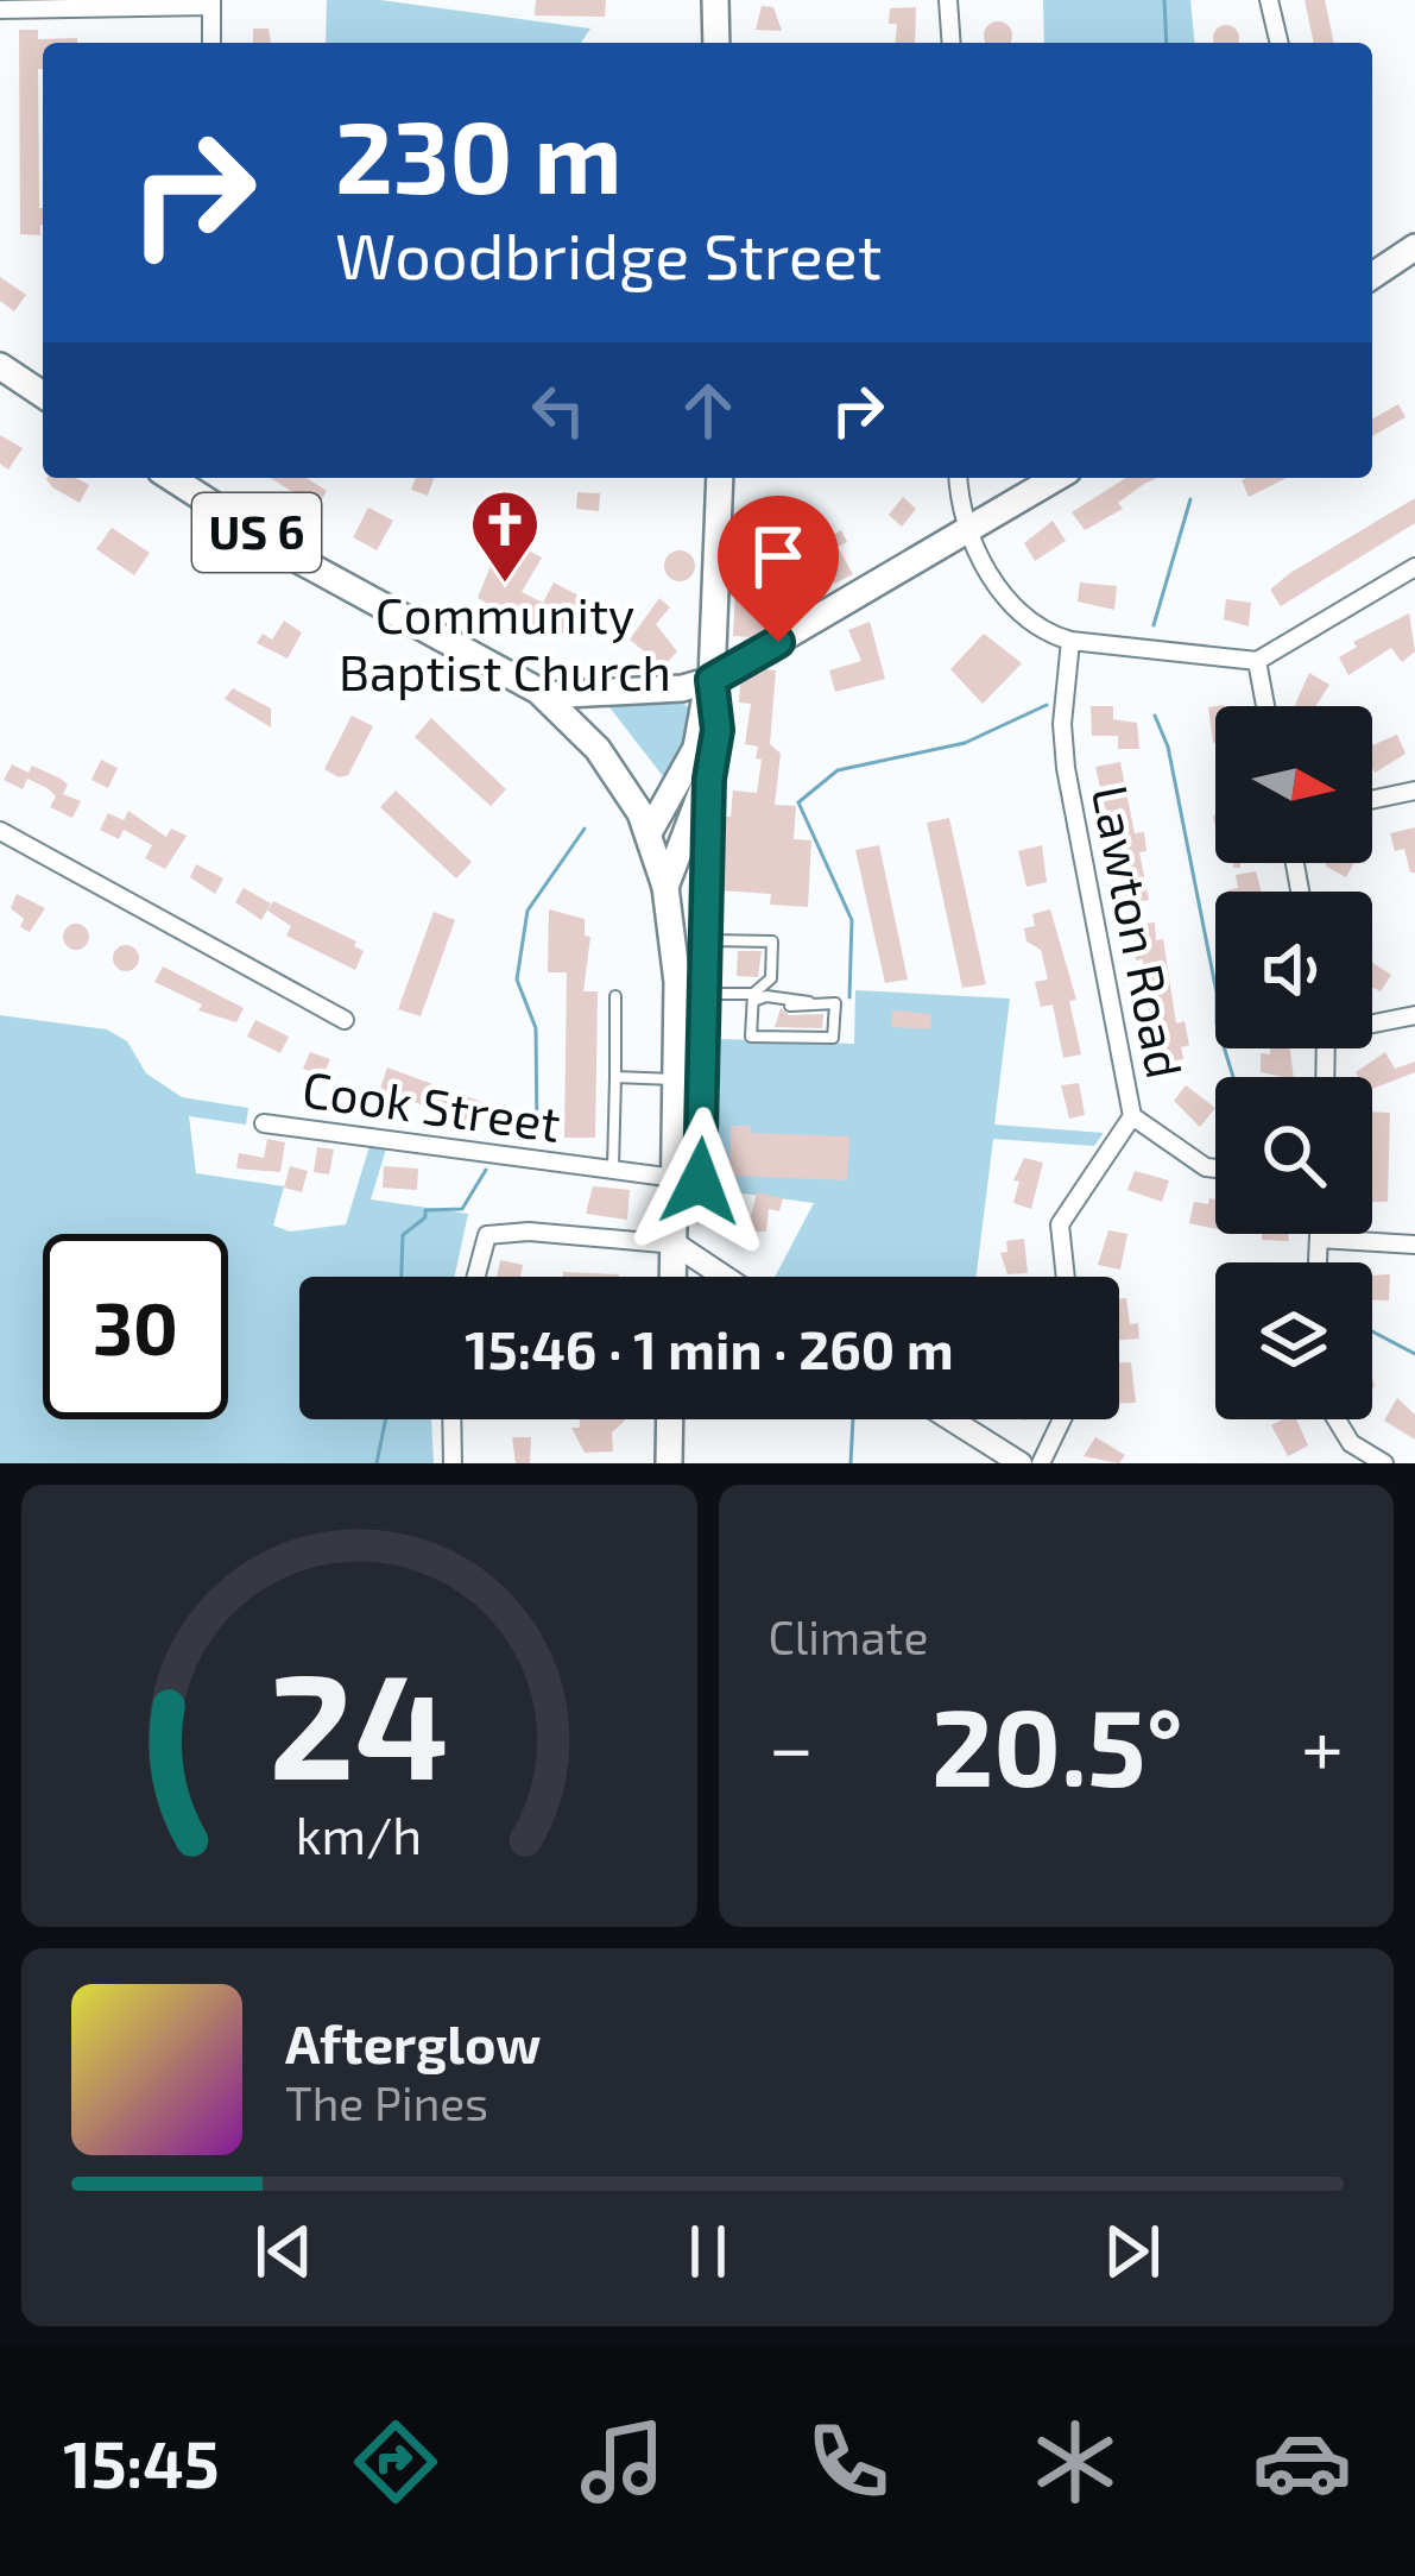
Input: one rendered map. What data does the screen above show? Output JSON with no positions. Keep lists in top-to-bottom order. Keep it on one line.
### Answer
{"streets":{"main road":["US 6"],"street":["Lawton Road","Cook Street"]},"crossings":[["US 6","Cook Street"]],"places":{"church":["Community Baptist Church"]},"north":"right","page":{"turn":["230 m","Woodbridge Street"],"limit":"30","trip":"15:46 · 1 min · 260 m","tile":"Climate","heat":["−","20.5°","+"],"song":["Afterglow","The Pines"],"tabs":"15:45","gauge":["24","km/h"]}}
